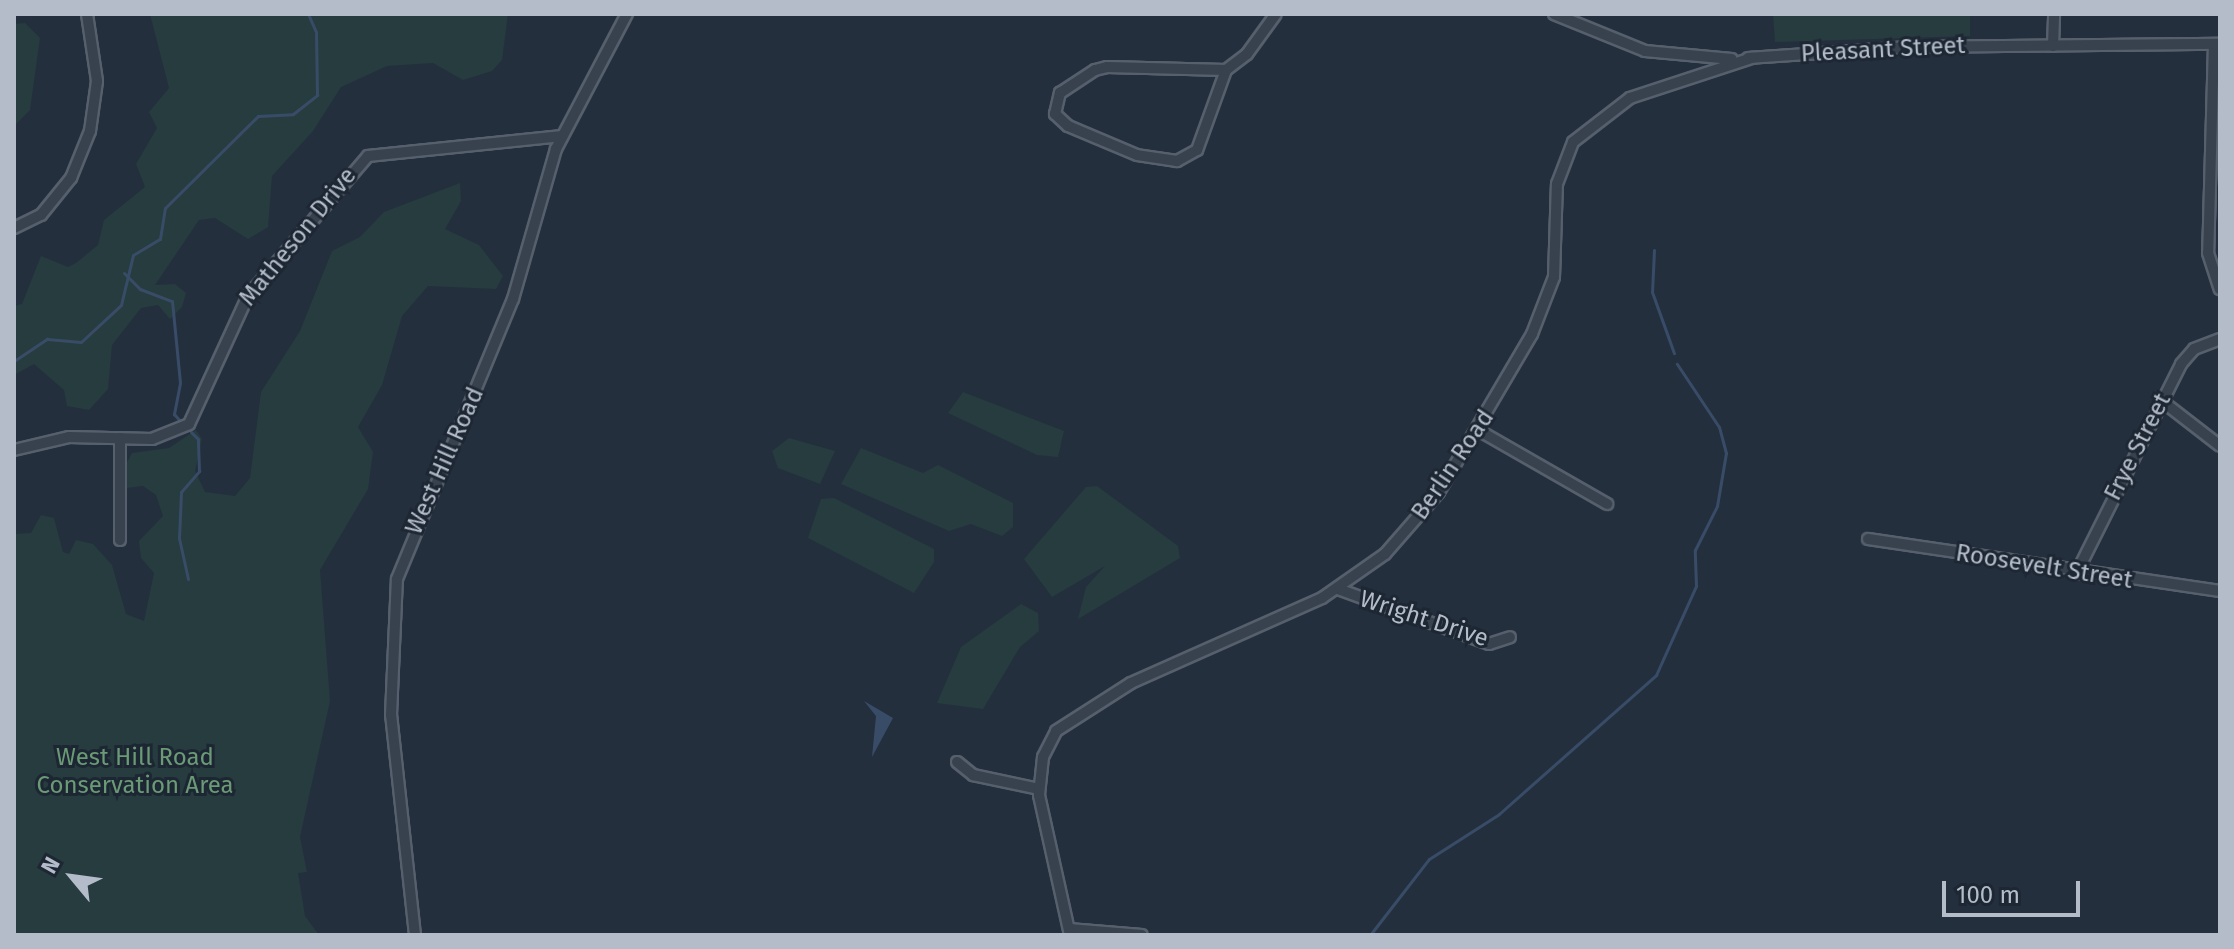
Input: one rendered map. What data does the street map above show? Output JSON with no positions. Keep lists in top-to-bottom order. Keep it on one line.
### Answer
{"streets":{"street":["Pleasant Street","Matheson Drive","Frye Street","West Hill Road","Berlin Road","Roosevelt Street","Wright Drive"]},"crossings":[["Pleasant Street","Berlin Road"],["Matheson Drive","West Hill Road"],["Frye Street","Roosevelt Street"],["Berlin Road","Wright Drive"]],"parks":["West Hill Road Conservation Area"],"scale_bar":"100 m","north":"top left"}
